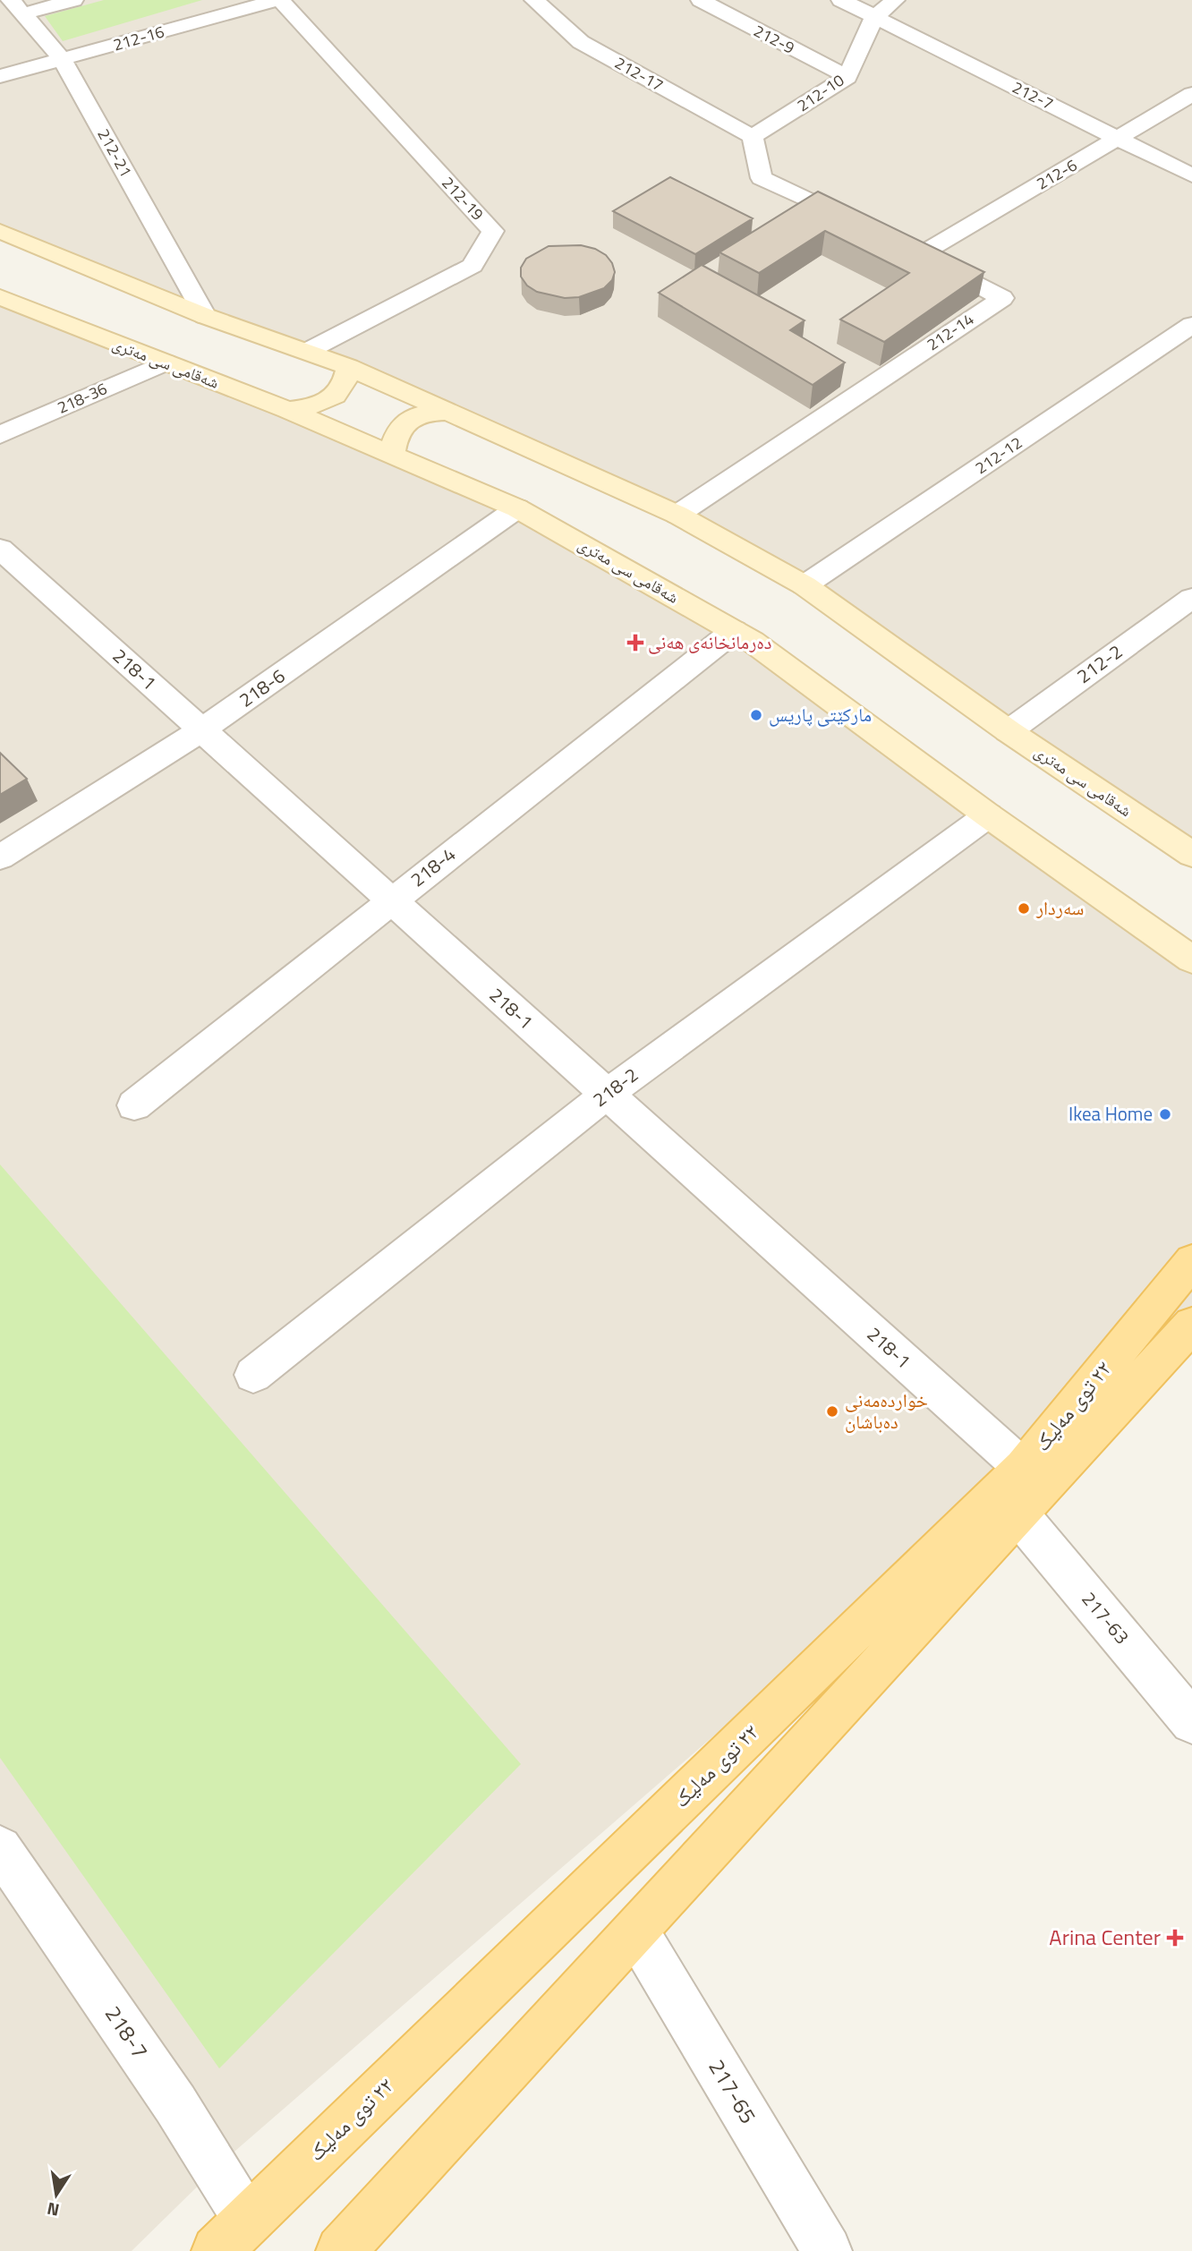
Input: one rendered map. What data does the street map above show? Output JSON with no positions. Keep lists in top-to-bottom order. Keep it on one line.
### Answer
{"streets":{"main road":["شەقامی سی مەتری","٢٢ توی مەلیک"],"street":["212-16","212-9","212-17","212-10","212-7","212-21","212-6","212-19","212-14","218-36","212-12","212-2","218-1","218-6","218-4","218-2","217-63","218-7","217-65"]},"crossings":[["212-16","212-21"],["212-16","212-19"],["212-9","212-10"],["212-17","212-10"],["212-10","212-7"],["212-7","212-6"],["212-21","شەقامی سی مەتری"],["212-6","212-14"],["212-19","شەقامی سی مەتری"],["212-14","شەقامی سی مەتری"],["شەقامی سی مەتری","218-36"],["شەقامی سی مەتری","212-12"],["شەقامی سی مەتری","212-2"],["شەقامی سی مەتری","218-6"],["شەقامی سی مەتری","218-4"],["شەقامی سی مەتری","218-2"],["218-1","218-6"],["218-1","218-4"],["218-1","218-2"],["218-1","٢٢ توی مەلیک"],["٢٢ توی مەلیک","217-63"],["٢٢ توی مەلیک","218-7"],["٢٢ توی مەلیک","217-65"]],"places":{"health":["دەرمانخانەی هەنی","Arina Center"],"other":["مارکێتی پاریس","سەردار","Ikea Home","خواردەمەنی دەباشان"]},"north":"bottom"}
